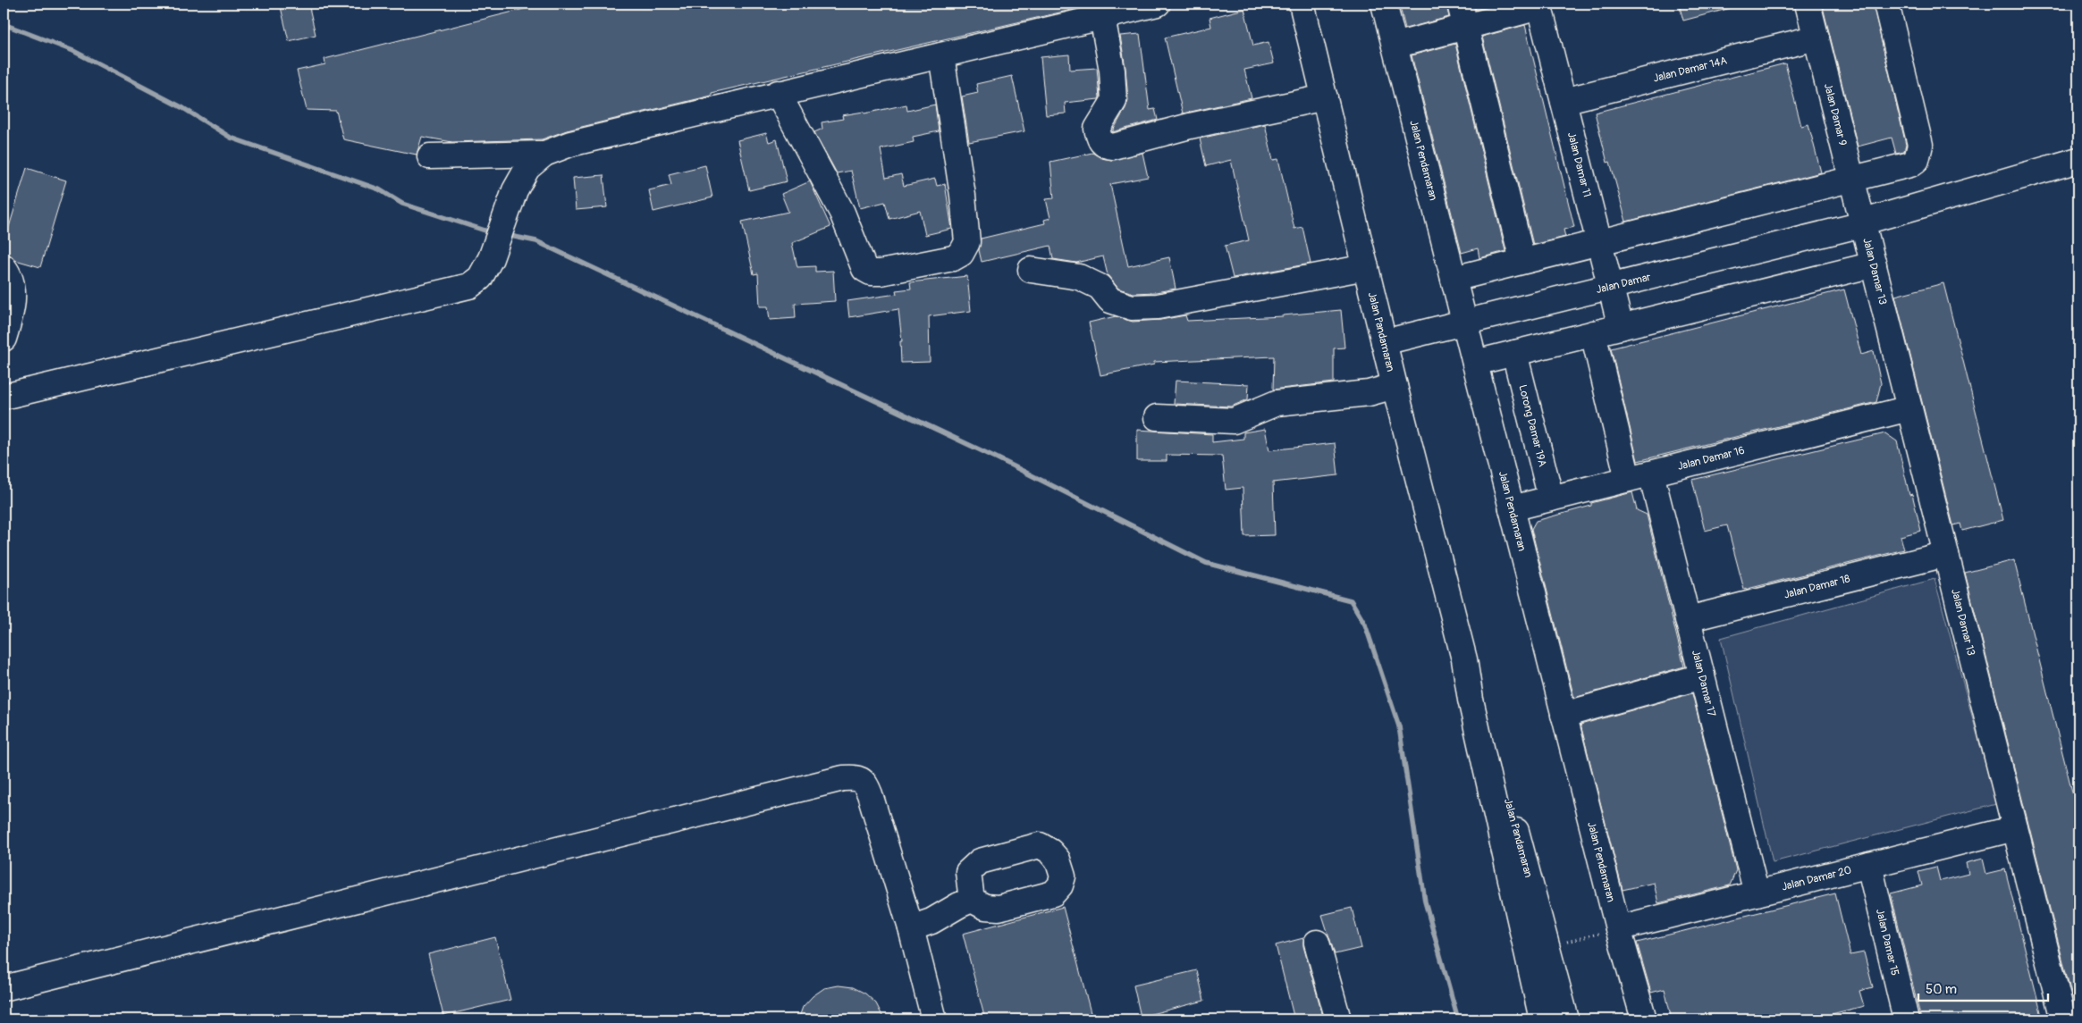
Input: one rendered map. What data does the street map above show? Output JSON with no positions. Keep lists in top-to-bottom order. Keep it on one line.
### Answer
{"streets":{"street":["Jalan Damar 14A","Jalan Damar 9","Jalan Pendamaran","Jalan Damar 11","Jalan Damar 13","Jalan Damar","Jalan Pandamaran","Lorong Damar 19A","Jalan Damar 16","Jalan Damar 18","Jalan Damar 17","Jalan Damar 20","Jalan Damar 15"]},"crossings":[["Jalan Damar 14A","Jalan Damar 9"],["Jalan Damar 14A","Jalan Damar 11"],["Jalan Damar 9","Jalan Damar 13"],["Jalan Damar 9","Jalan Damar"],["Jalan Pendamaran","Jalan Damar"],["Jalan Pendamaran","Jalan Damar 16"],["Jalan Pendamaran","Jalan Damar 20"],["Jalan Damar 11","Jalan Damar"],["Jalan Damar 13","Jalan Damar"],["Jalan Damar 13","Jalan Damar 16"],["Jalan Damar 13","Jalan Damar 18"],["Jalan Damar 13","Jalan Damar 20"],["Jalan Damar","Jalan Pandamaran"],["Lorong Damar 19A","Jalan Damar 16"],["Jalan Damar 16","Jalan Damar 17"],["Jalan Damar 18","Jalan Damar 17"],["Jalan Damar 17","Jalan Damar 20"],["Jalan Damar 20","Jalan Damar 15"]],"scale_bar":"50 m"}
